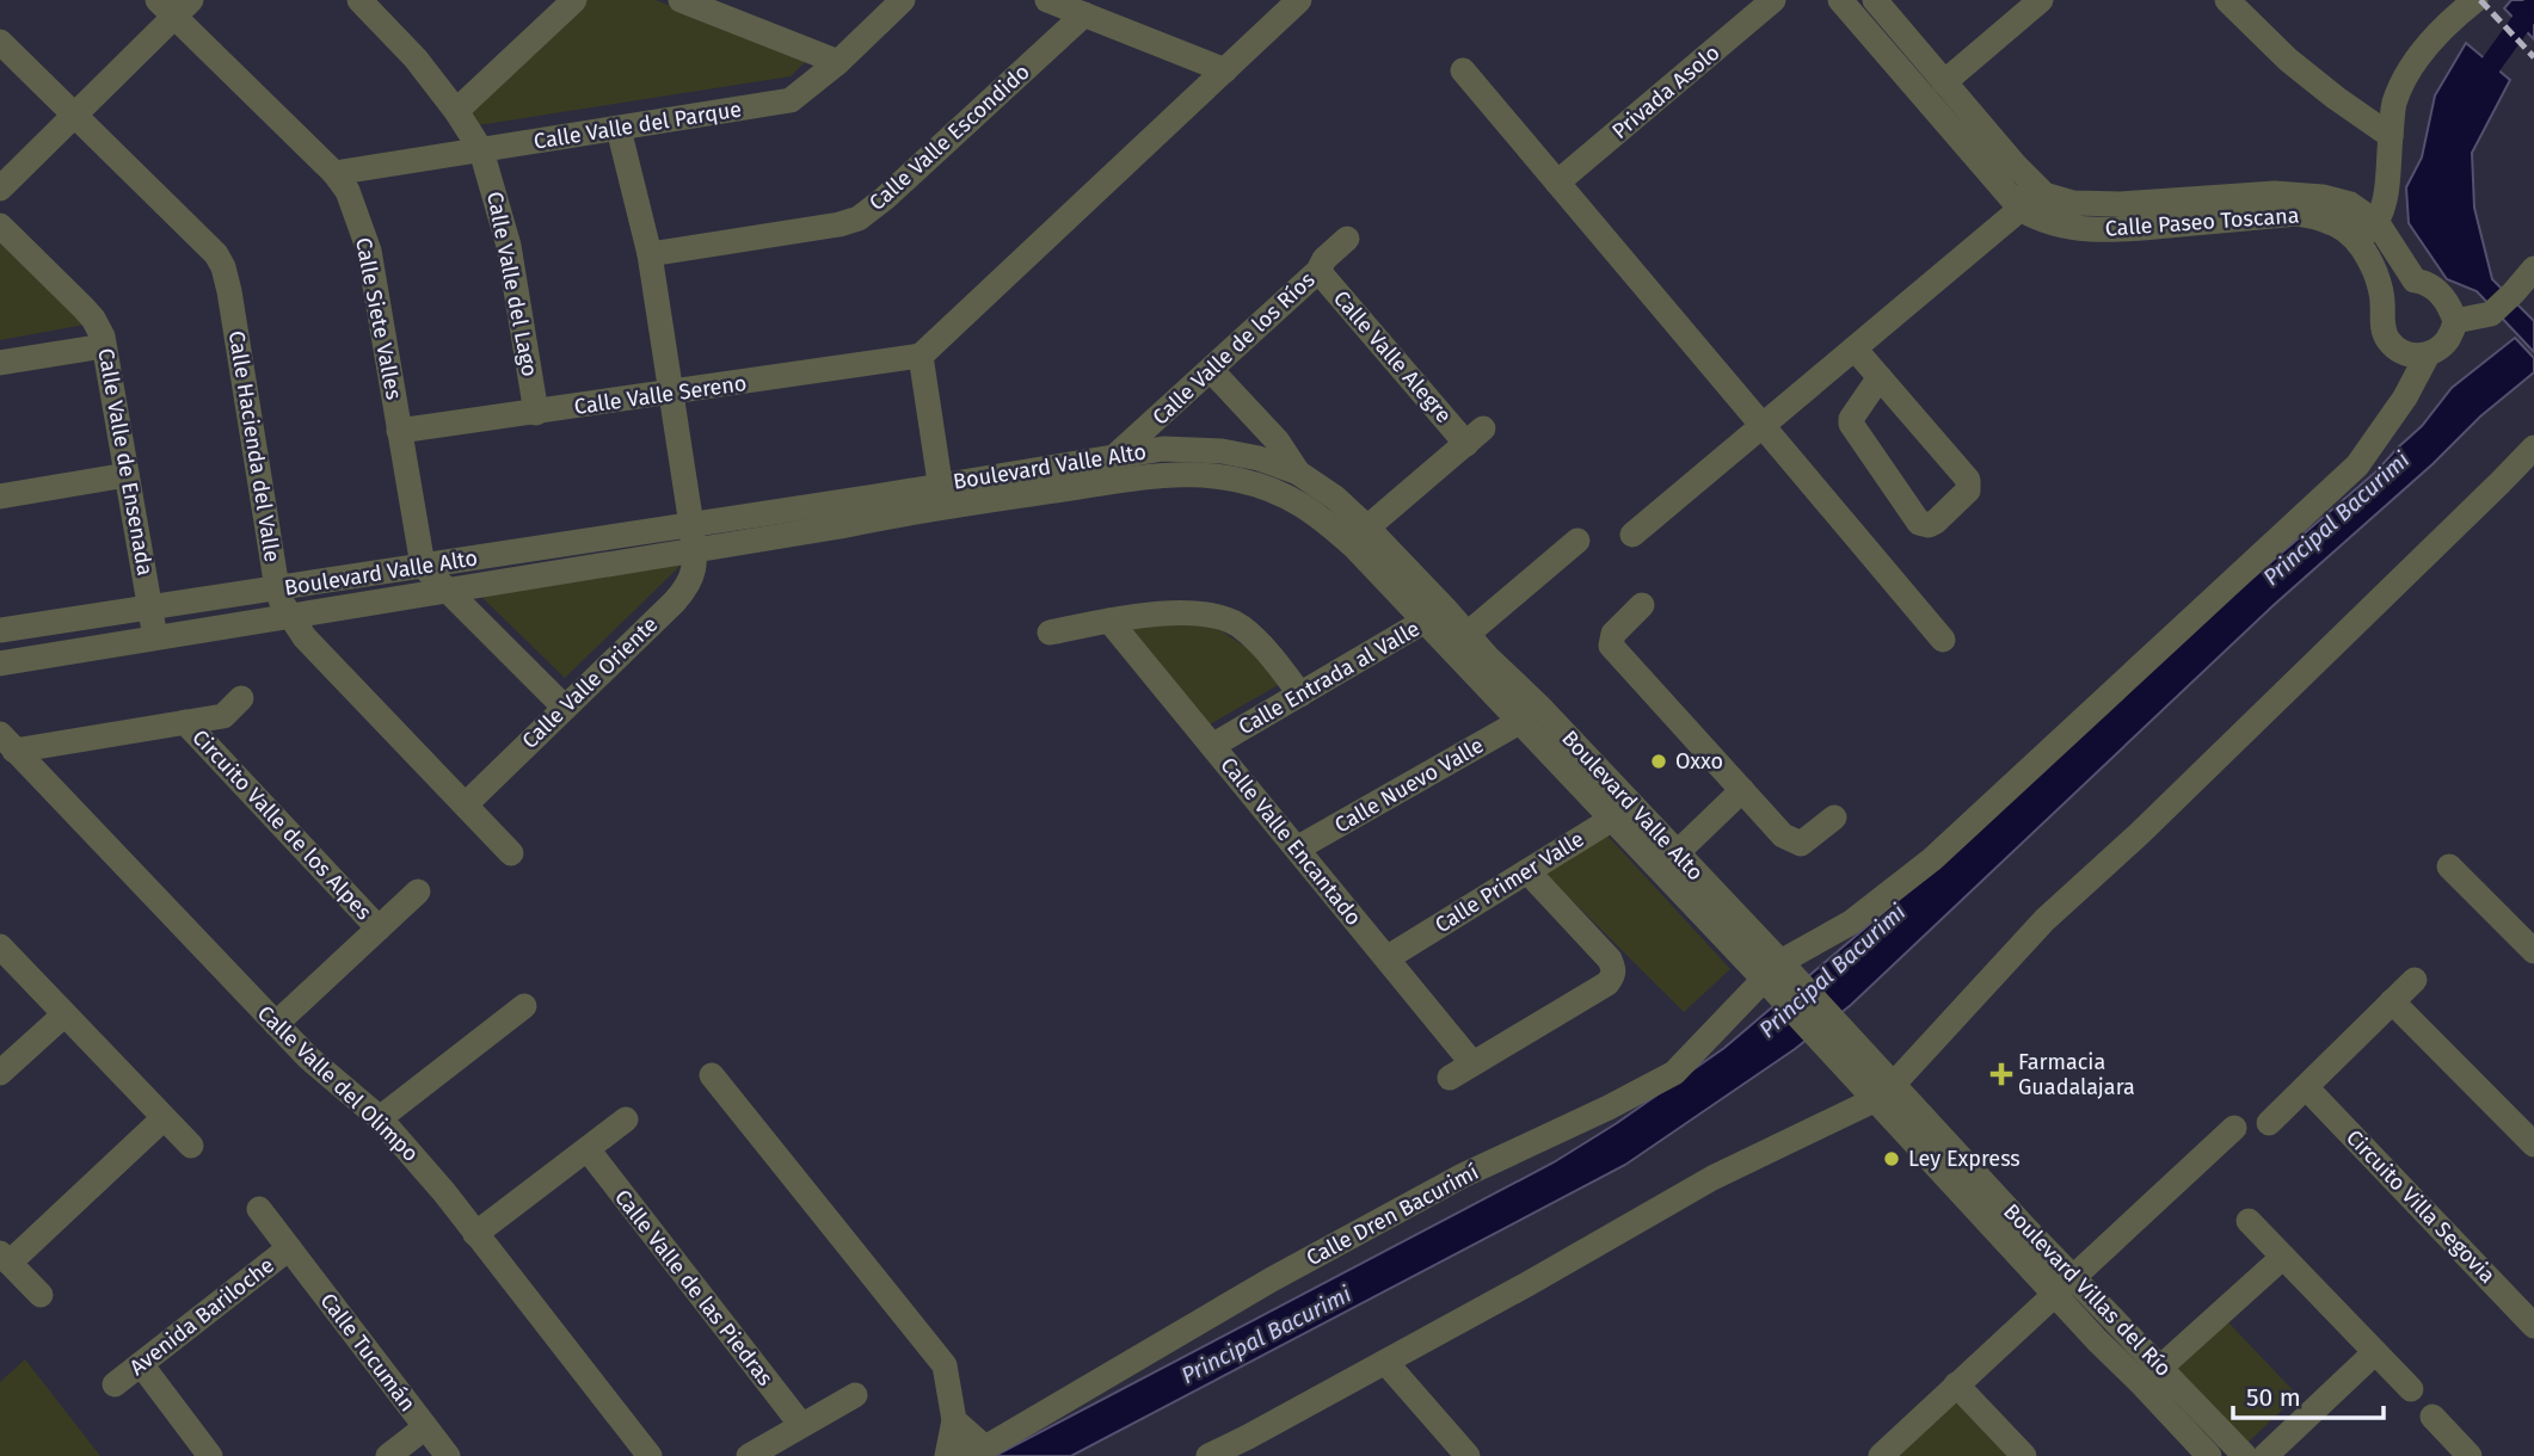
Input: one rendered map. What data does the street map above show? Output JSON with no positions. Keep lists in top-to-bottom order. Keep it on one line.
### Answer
{"streets":{"street":["Privada Asolo","Calle Valle del Parque","Calle Valle Escondido","Calle Paseo Toscana","Calle Valle del Lago","Calle Siete Valles","Calle Valle de los Ríos","Calle Valle Alegre","Calle Valle Sereno","Calle Hacienda del Valle","Calle Valle de Ensenada","Boulevard Valle Alto","Calle Entrada al Valle","Calle Valle Oriente","Calle Nuevo Valle","Circuito Valle de los Alpes","Calle Valle Encantado","Calle Primer Valle","Calle Valle del Olimpo","Circuito Villa Segovia","Calle Dren Bacurimí","Calle Valle de las Piedras","Boulevard Villas del Río","Avenida Bariloche","Calle Tucumán"]},"crossings":[["Calle Valle del Parque","Calle Valle del Lago"],["Calle Valle del Parque","Calle Siete Valles"],["Calle Paseo Toscana","Calle Dren Bacurimí"],["Calle Valle del Lago","Calle Valle Sereno"],["Calle Siete Valles","Calle Valle Sereno"],["Calle Siete Valles","Boulevard Valle Alto"],["Calle Valle de los Ríos","Calle Valle Alegre"],["Calle Valle de los Ríos","Boulevard Valle Alto"],["Calle Valle Alegre","Boulevard Valle Alto"],["Calle Hacienda del Valle","Boulevard Valle Alto"],["Calle Hacienda del Valle","Calle Valle Oriente"],["Calle Valle de Ensenada","Boulevard Valle Alto"],["Boulevard Valle Alto","Calle Entrada al Valle"],["Boulevard Valle Alto","Calle Valle Oriente"],["Boulevard Valle Alto","Calle Nuevo Valle"],["Boulevard Valle Alto","Calle Primer Valle"],["Boulevard Valle Alto","Calle Dren Bacurimí"],["Boulevard Valle Alto","Boulevard Villas del Río"],["Calle Entrada al Valle","Calle Valle Encantado"],["Calle Nuevo Valle","Calle Valle Encantado"],["Circuito Valle de los Alpes","Calle Valle del Olimpo"],["Calle Valle Encantado","Calle Primer Valle"],["Avenida Bariloche","Calle Tucumán"]],"water":["Principal Bacurimi"],"places":{"other":["Oxxo","Ley Express"],"health":["Farmacia Guadalajara"]},"scale_bar":"50 m"}
